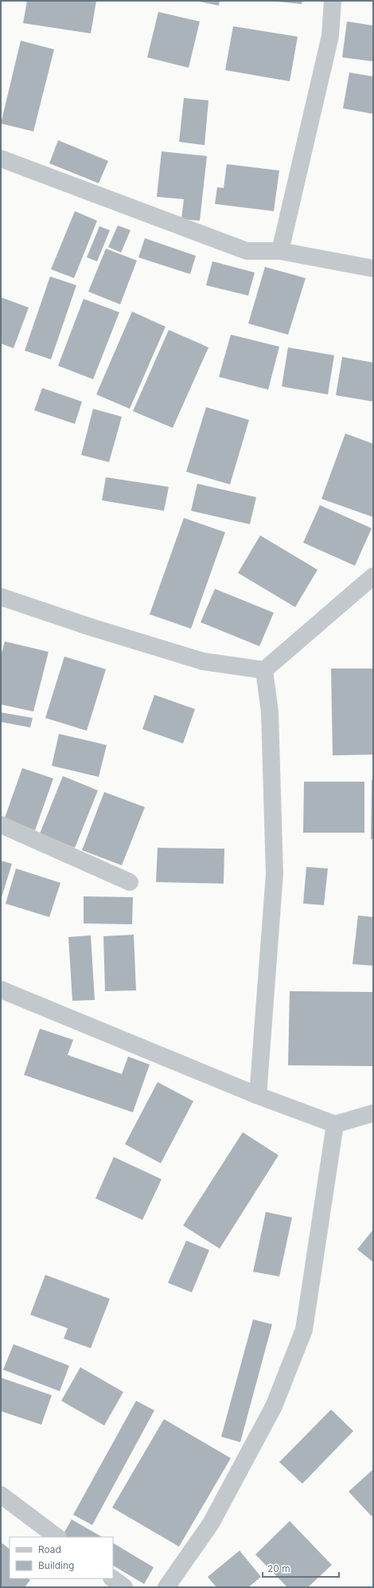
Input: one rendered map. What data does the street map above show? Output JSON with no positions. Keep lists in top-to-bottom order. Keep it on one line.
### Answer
{"legend":["Road","Building"],"scale_bar":"20 m"}
